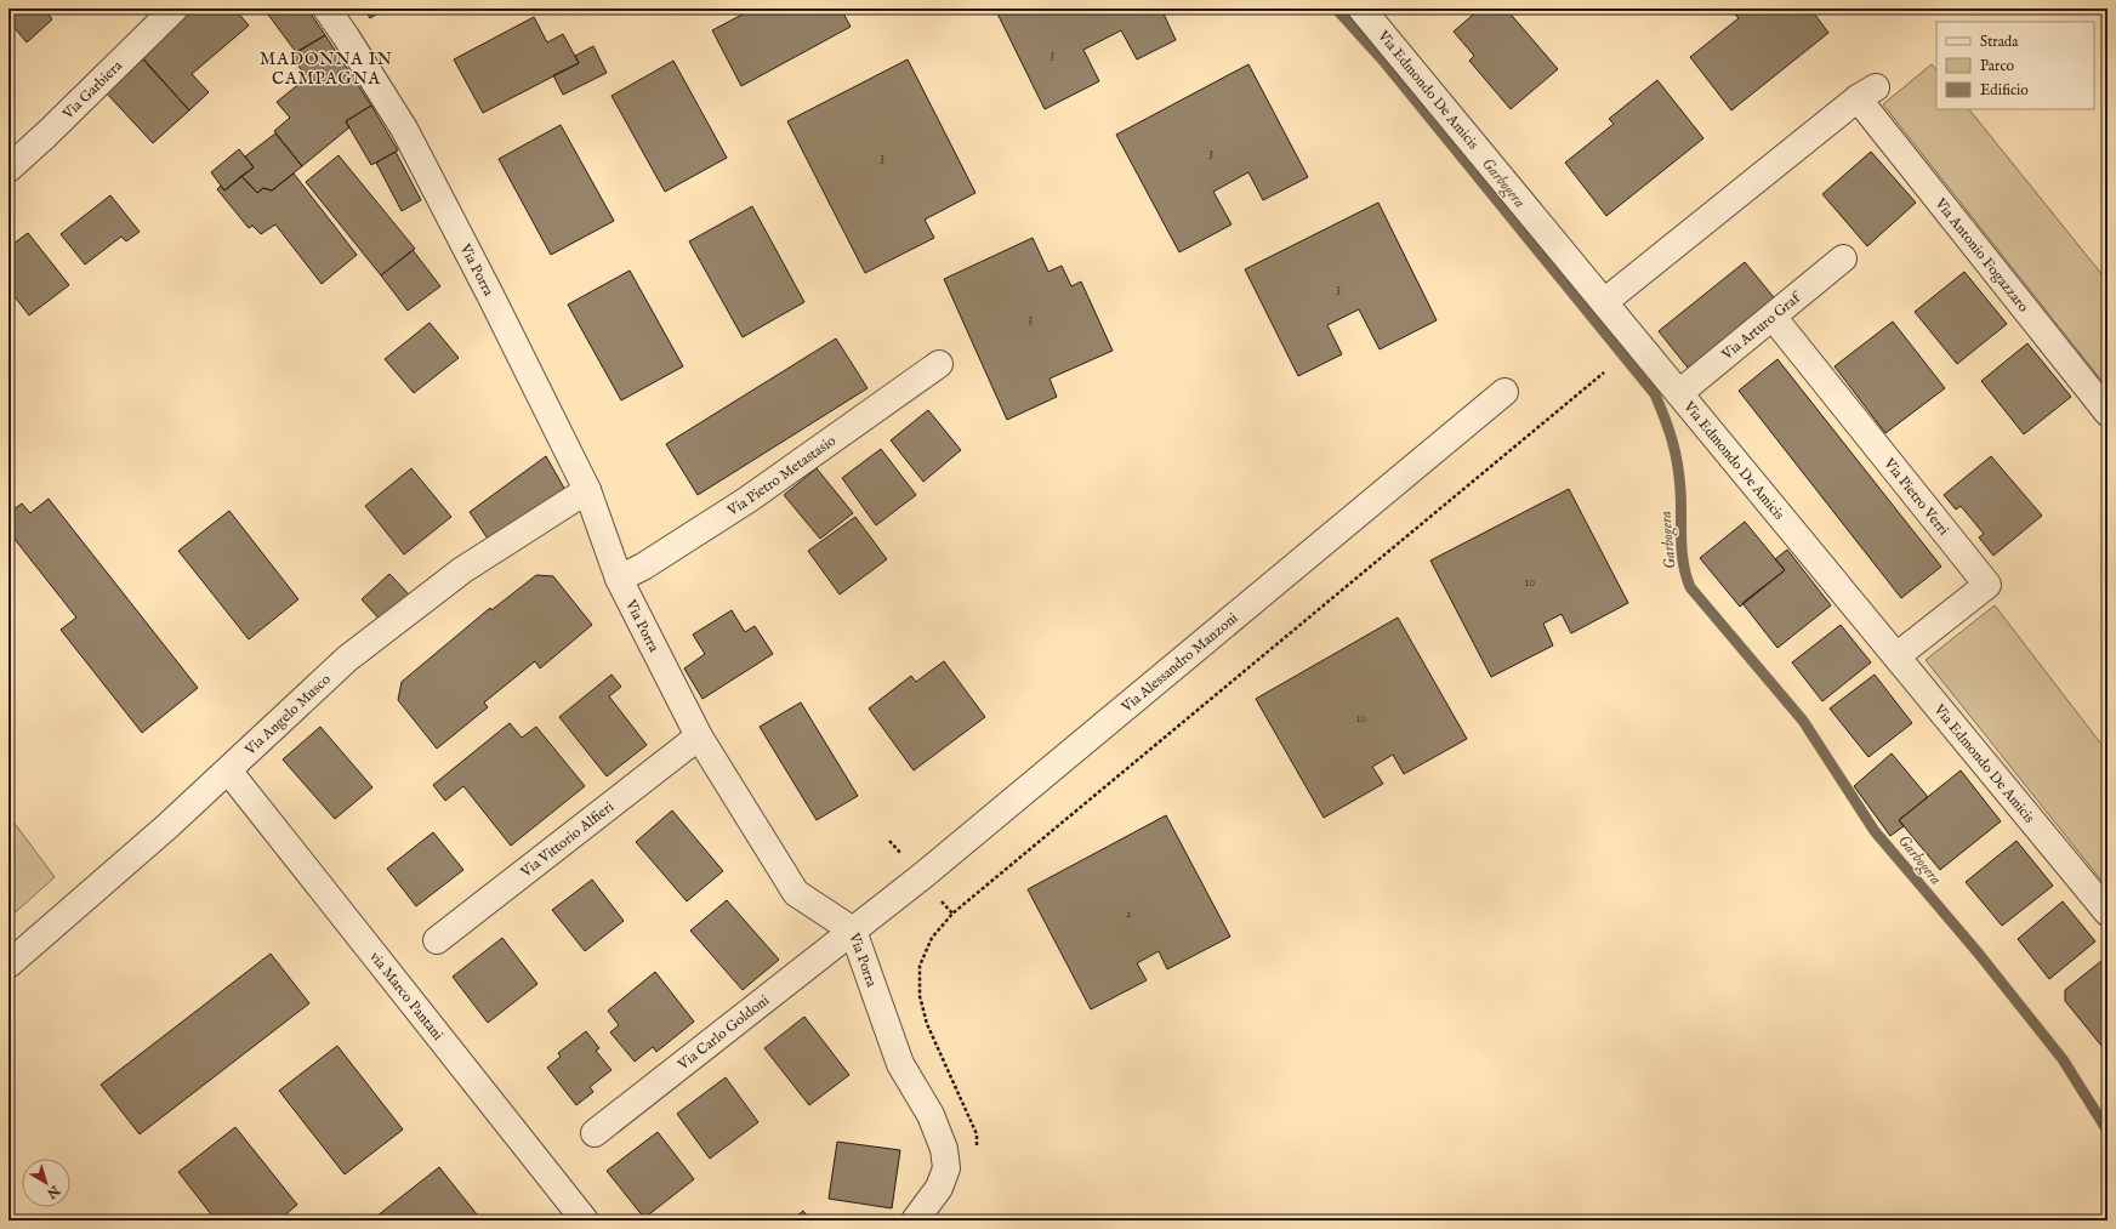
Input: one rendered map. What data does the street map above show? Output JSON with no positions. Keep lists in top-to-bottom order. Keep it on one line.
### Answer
{"streets":{"street":["Via Garbiera","Via Edmondo De Amicis","Via Antonio Fogazzaro","Via Porra","Via Arturo Graf","Via Pietro Metastasio","Via Pietro Verri","Via Alessandro Manzoni","Via Angelo Musco","Via Vittorio Alfieri","via Marco Pantani","Via Carlo Goldoni"]},"crossings":[["Via Edmondo De Amicis","Via Antonio Fogazzaro"],["Via Edmondo De Amicis","Via Arturo Graf"],["Via Edmondo De Amicis","Via Pietro Verri"],["Via Porra","Via Pietro Metastasio"],["Via Porra","Via Alessandro Manzoni"],["Via Porra","Via Angelo Musco"],["Via Porra","Via Vittorio Alfieri"],["Via Porra","Via Carlo Goldoni"],["Via Arturo Graf","Via Pietro Verri"],["Via Alessandro Manzoni","Via Carlo Goldoni"],["Via Angelo Musco","via Marco Pantani"]],"districts":["MADONNA IN CAMPAGNA"],"water":["Garbogera"],"house_numbers":["3","3","3","3","3","10","10","2"],"legend":["Strada","Parco","Edificio"],"north":"bottom right"}
